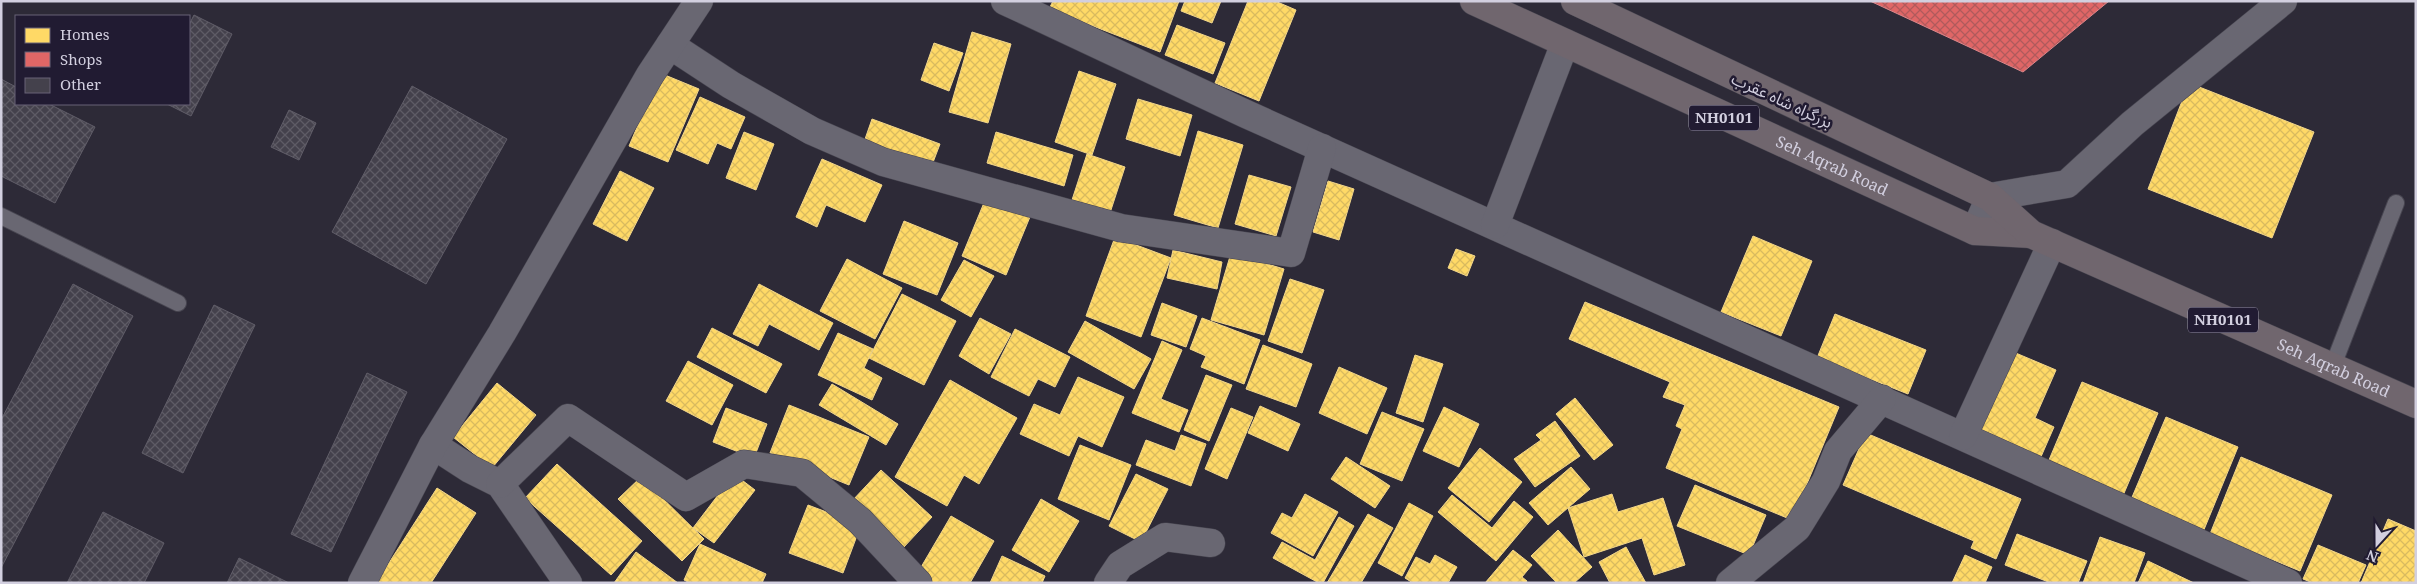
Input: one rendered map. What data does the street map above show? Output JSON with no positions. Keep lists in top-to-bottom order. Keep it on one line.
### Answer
{"streets":{"highway":["بزرگراه شاه عقرب","NH0101","Seh Aqrab Road"]},"crossings":[["بزرگراه شاه عقرب","Seh Aqrab Road"]],"legend":["Homes","Shops","Other"],"north":"bottom"}
